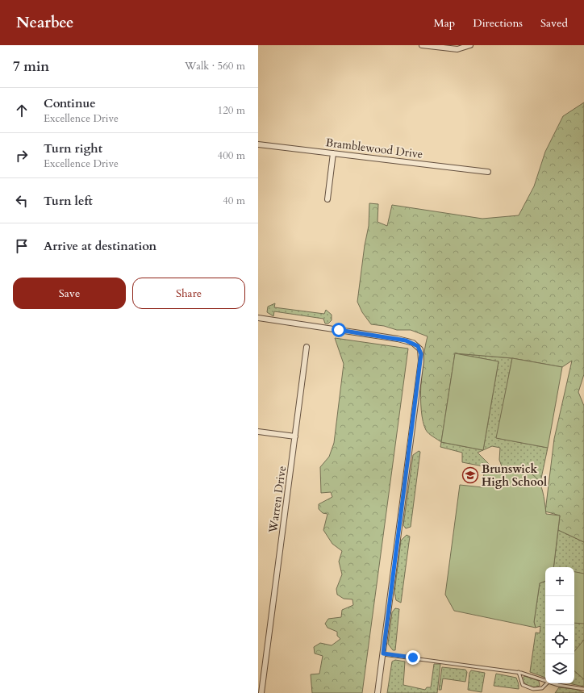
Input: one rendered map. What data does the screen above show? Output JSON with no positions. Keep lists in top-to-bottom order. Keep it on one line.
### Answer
{"streets":{"street":["Bramblewood Drive","Warren Drive"]},"places":{"school or university":["Brunswick High School"]},"page":{"header":"Nearbee","nav":["Map","Directions","Saved"],"heading":["7 min","Walk · 560 m"],"list":[["Continue","Excellence Drive","120 m"],["Turn right","Excellence Drive","400 m"],["Turn left","40 m"],"Arrive at destination"],"buttons":["Save","Share"],"map_buttons":["+","−"]}}
